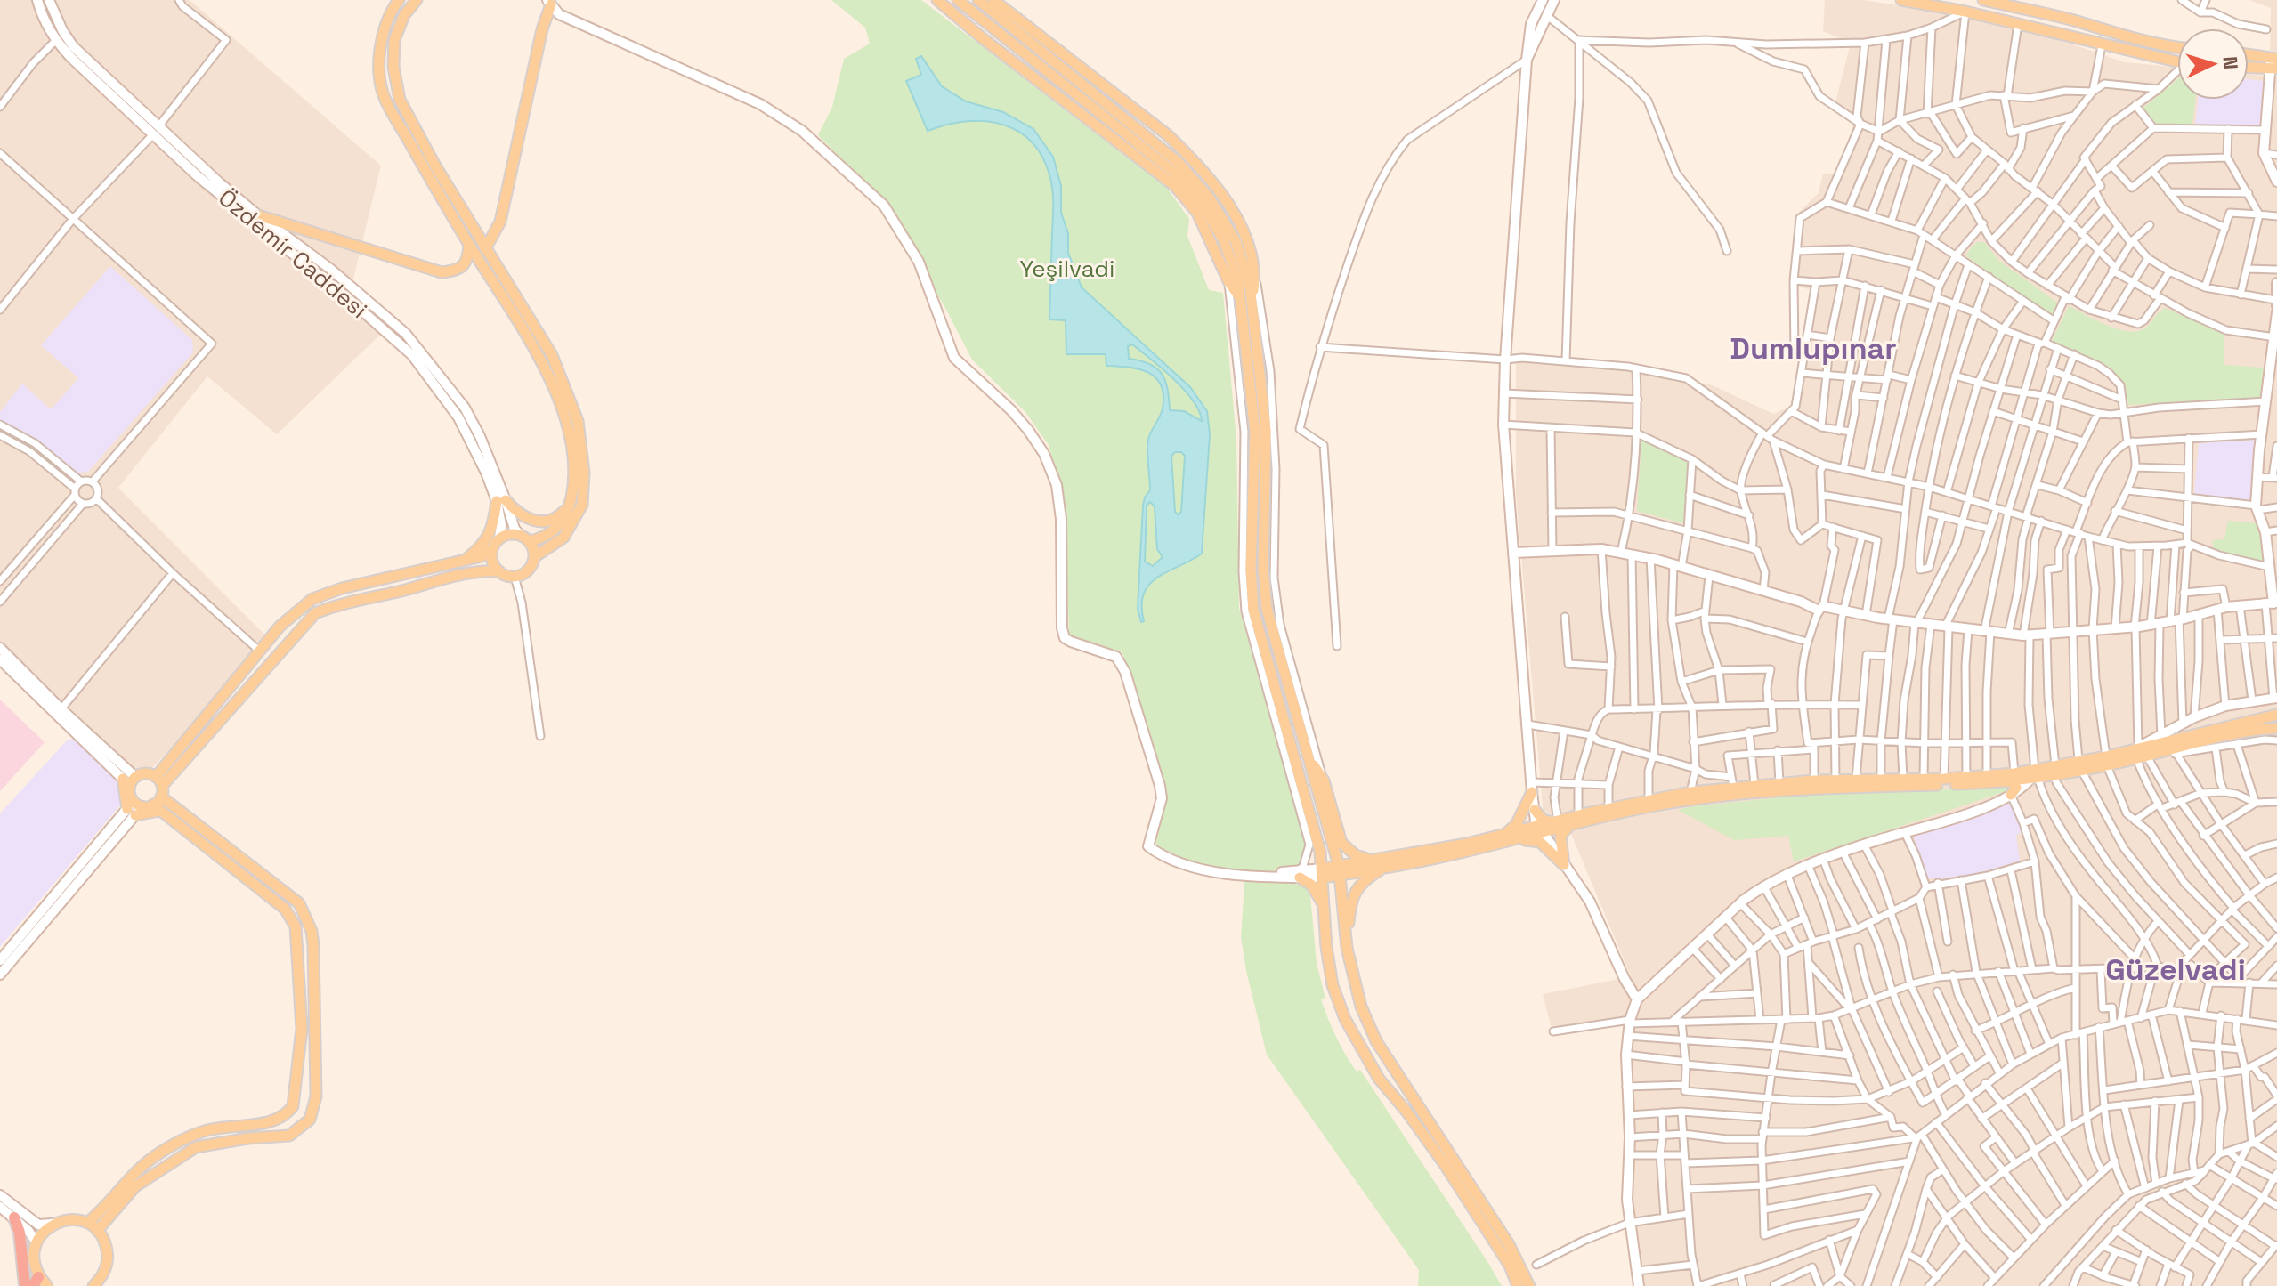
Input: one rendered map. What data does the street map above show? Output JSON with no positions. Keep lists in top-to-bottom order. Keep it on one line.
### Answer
{"streets":{"street":["Özdemir Caddesi"]},"districts":["Dumlupınar","Güzelvadi"],"parks":["Yeşilvadi"],"north":"right"}
